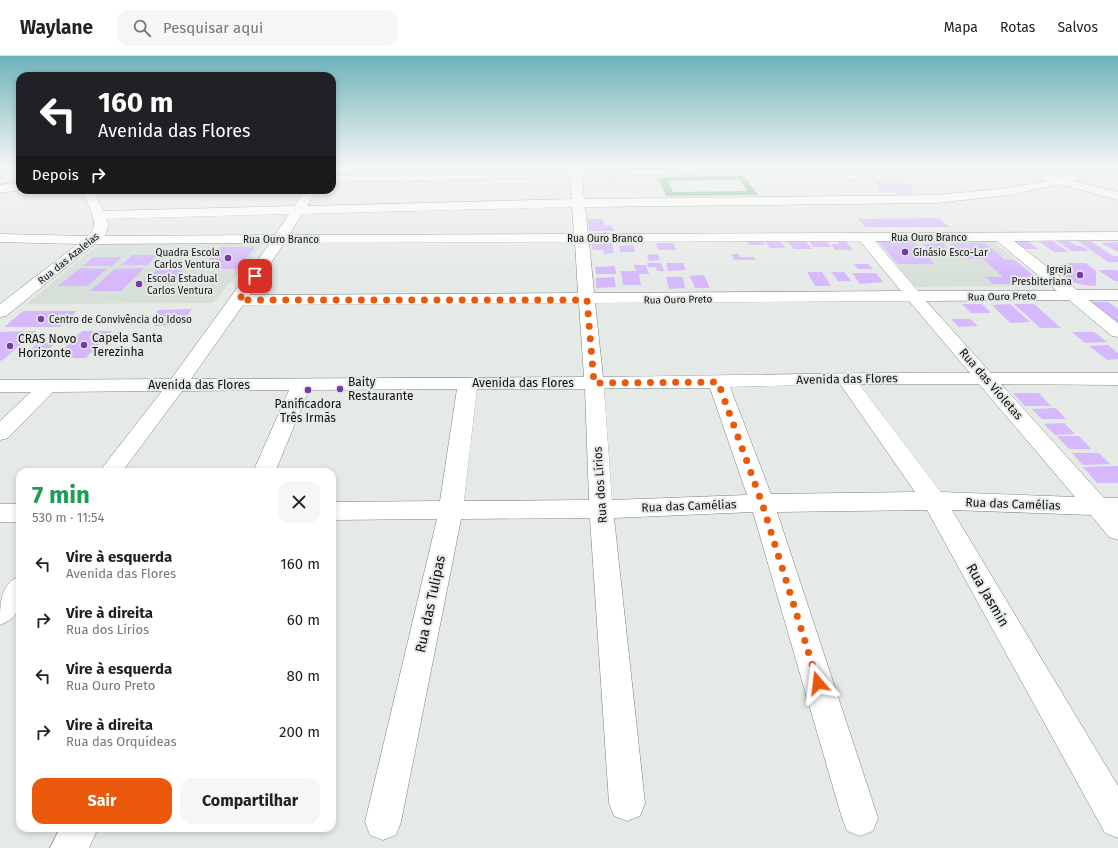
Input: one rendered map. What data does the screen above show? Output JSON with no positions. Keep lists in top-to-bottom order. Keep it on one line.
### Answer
{"streets":{"street":["Rua Ouro Branco","Rua das Azaleias","Rua Ouro Preto","Avenida das Flores","Rua das Violetas","Rua dos Lírios","Rua das Camélias","Rua Jasmin","Rua das Tulipas"]},"crossings":[["Rua Ouro Branco","Rua das Azaleias"],["Rua Ouro Branco","Rua das Violetas"],["Rua Ouro Branco","Rua dos Lírios"],["Rua Ouro Preto","Rua das Violetas"],["Rua Ouro Preto","Rua dos Lírios"],["Avenida das Flores","Rua das Violetas"],["Avenida das Flores","Rua dos Lírios"],["Avenida das Flores","Rua Jasmin"],["Avenida das Flores","Rua das Tulipas"],["Rua das Violetas","Rua das Camélias"],["Rua dos Lírios","Rua das Camélias"],["Rua das Camélias","Rua Jasmin"],["Rua das Camélias","Rua das Tulipas"]],"places":["Ginásio Esco-Lar","Quadra Escola Carlos Ventura","Igreja Presbiteriana","Escola Estadual Carlos Ventura","Centro de Convivência do Idoso","Capela Santa Terezinha","CRAS Novo Horizonte","Baity Restaurante","Panificadora Três Irmãs"],"page":{"header":"Waylane","search":"Pesquisar aqui","nav":["Mapa","Rotas","Salvos"],"turn":["160 m","Avenida das Flores"],"then":"Depois","heading":["7 min","530 m · 11:54"],"list":[{"name":"Vire à esquerda","note":"Avenida das Flores","value":"160 m"},{"name":"Vire à direita","note":"Rua dos Lírios","value":"60 m"},{"name":"Vire à esquerda","note":"Rua Ouro Preto","value":"80 m"},{"name":"Vire à direita","note":"Rua das Orquídeas","value":"200 m"}],"buttons":["Sair","Compartilhar"]}}
